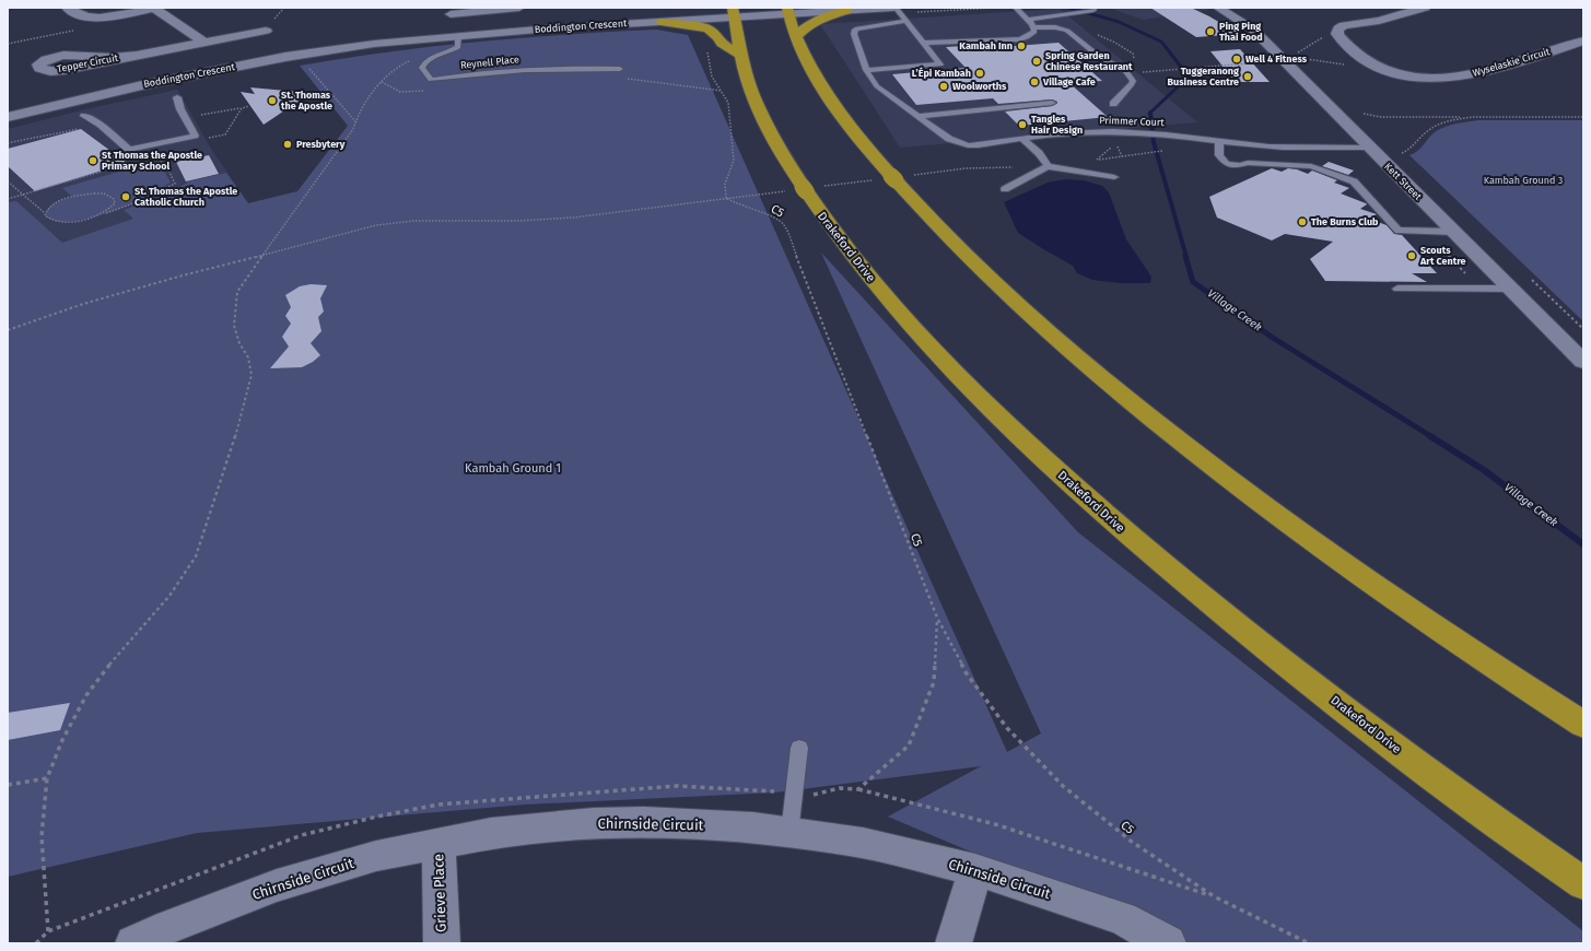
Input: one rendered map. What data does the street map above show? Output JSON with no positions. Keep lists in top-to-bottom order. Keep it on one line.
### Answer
{"streets":{"highway":["Drakeford Drive"],"street":["Boddington Crescent","Wyselaskie Circuit","Tepper Circuit","Kett Street","Chirnside Circuit","Grieve Place"],"lane":["Reynell Place","Primmer Court"],"path":["C5"]},"crossings":[["Boddington Crescent","Reynell Place"],["Boddington Crescent","Drakeford Drive"],["Primmer Court","Kett Street"],["Chirnside Circuit","Grieve Place"]],"water":["Village Creek"],"parks":["Kambah Ground 3","Kambah Ground 1"],"places":["Ping Ping Thai Food","Kambah Inn","Well 4 Fitness","Spring Garden Chinese Restaurant","L’Épi Kambah","Tuggeranong Business Centre","Village Cafe","Woolworths","St. Thomas the Apostle","Tangles Hair Design","Presbytery","St Thomas the Apostle Primary School","St. Thomas the Apostle Catholic Church","The Burns Club","Scouts Art Centre"]}
